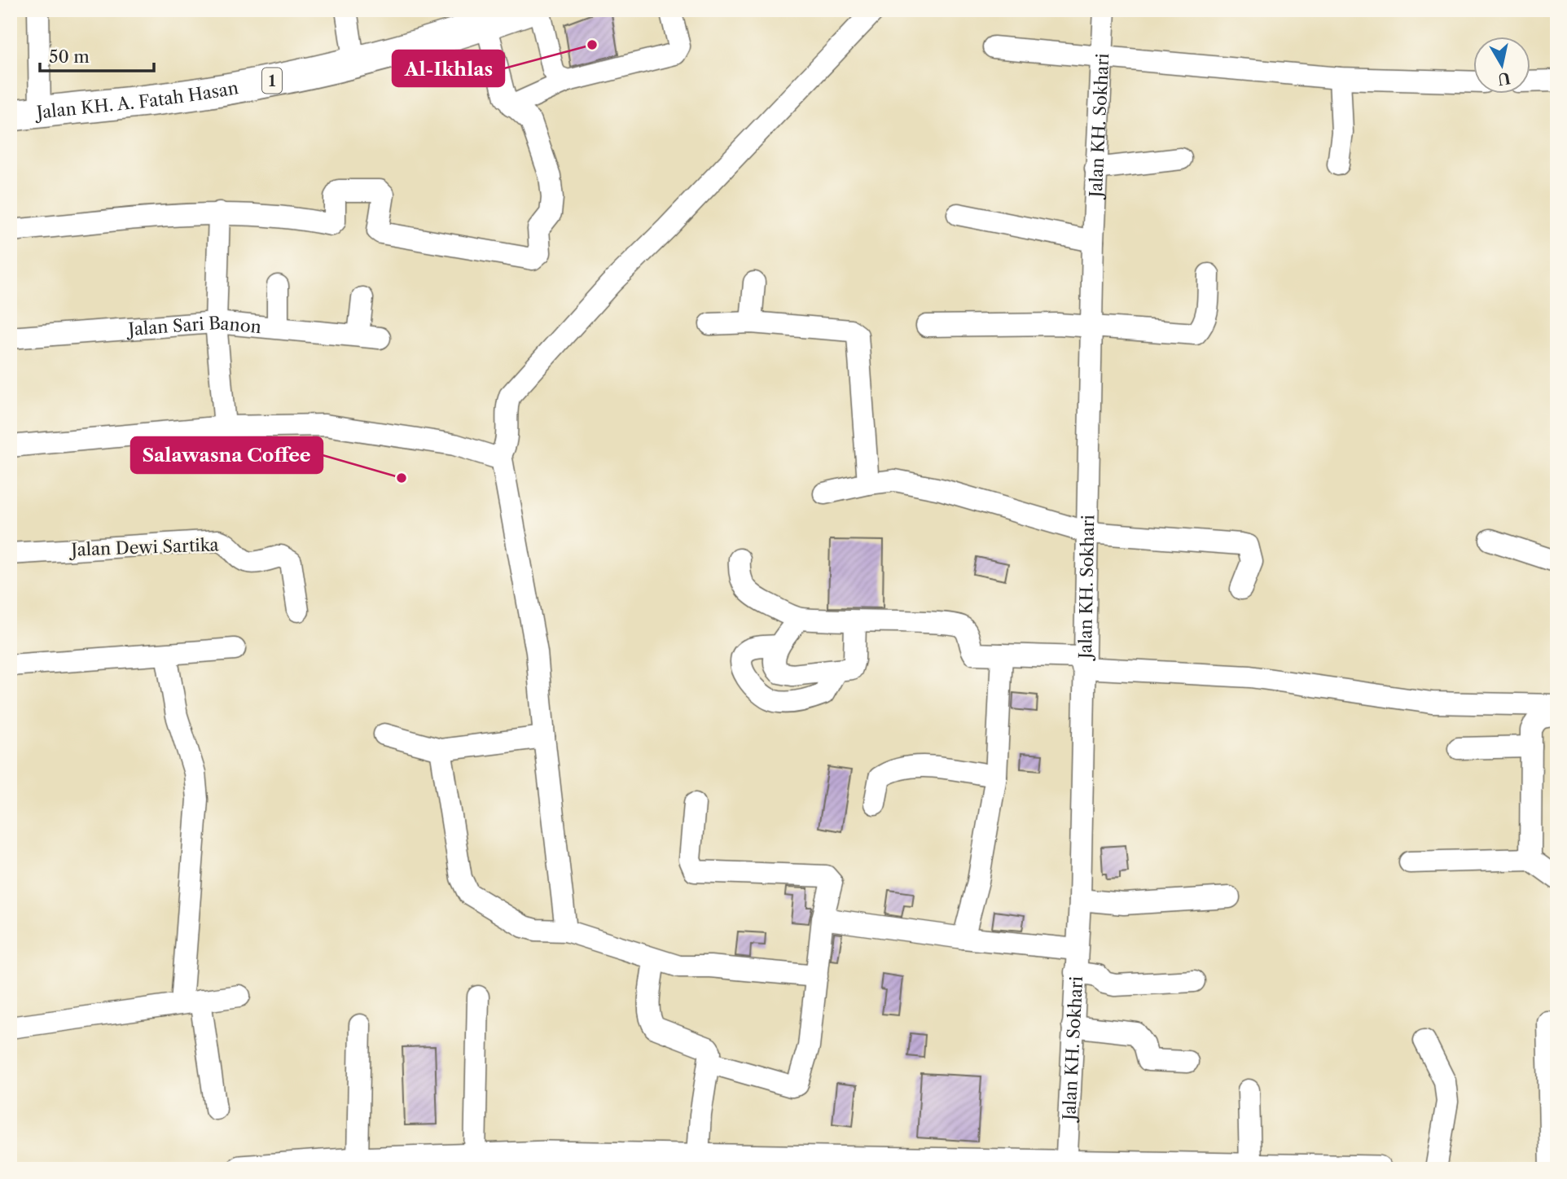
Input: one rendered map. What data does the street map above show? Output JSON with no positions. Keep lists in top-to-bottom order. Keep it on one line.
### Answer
{"streets":{"highway":["1","Jalan KH. A. Fatah Hasan"],"street":["Jalan KH. Sokhari","Jalan Sari Banon","Jalan Dewi Sartika"]},"places":["Al-Ikhlas","Salawasna Coffee"],"scale_bar":"50 m","north":"bottom"}
